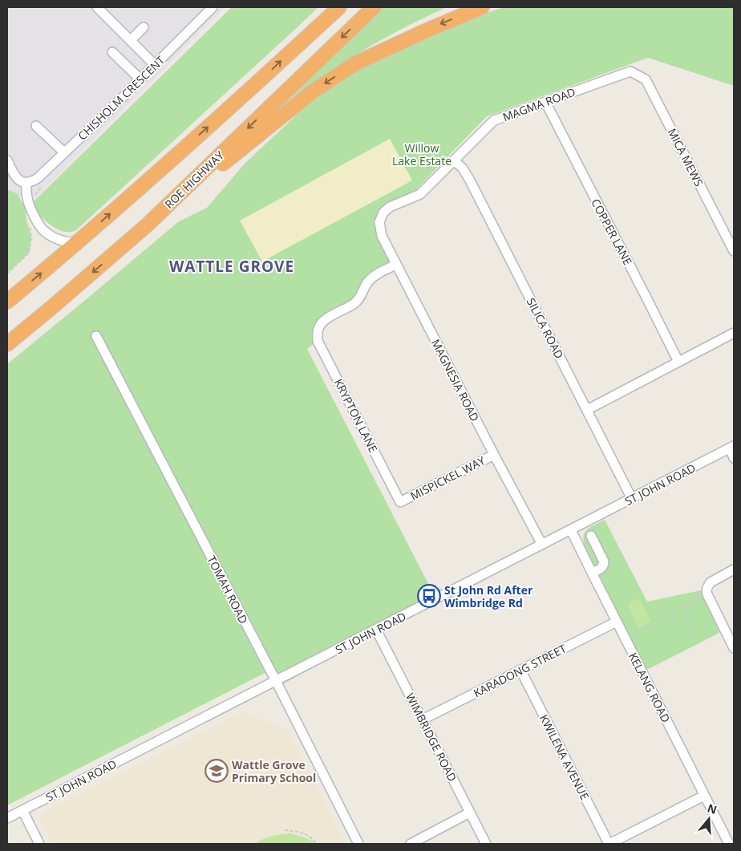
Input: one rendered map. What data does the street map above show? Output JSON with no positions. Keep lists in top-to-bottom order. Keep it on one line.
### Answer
{"streets":{"highway":["ROE HIGHWAY"],"street":["CHISHOLM CRESCENT","MAGMA ROAD","MICA MEWS","COPPER LANE","SILICA ROAD","MAGNESIA ROAD","KRYPTON LANE","MISPICKEL WAY","ST JOHN ROAD","TOMAH ROAD","KARADONG STREET","KELANG ROAD","WIMBRIDGE ROAD","KWILENA AVENUE"]},"crossings":[["MAGMA ROAD","MICA MEWS"],["MAGMA ROAD","COPPER LANE"],["MAGMA ROAD","SILICA ROAD"],["MAGMA ROAD","MAGNESIA ROAD"],["SILICA ROAD","ST JOHN ROAD"],["MAGNESIA ROAD","KRYPTON LANE"],["MAGNESIA ROAD","MISPICKEL WAY"],["MAGNESIA ROAD","ST JOHN ROAD"],["KRYPTON LANE","MISPICKEL WAY"],["ST JOHN ROAD","TOMAH ROAD"],["ST JOHN ROAD","KELANG ROAD"],["ST JOHN ROAD","WIMBRIDGE ROAD"],["KARADONG STREET","KELANG ROAD"],["KARADONG STREET","WIMBRIDGE ROAD"],["KARADONG STREET","KWILENA AVENUE"]],"districts":["WATTLE GROVE"],"parks":["Willow Lake Estate"],"places":{"bus stop":["St John Rd After Wimbridge Rd"],"school or university":["Wattle Grove Primary School"]},"north":"top"}
